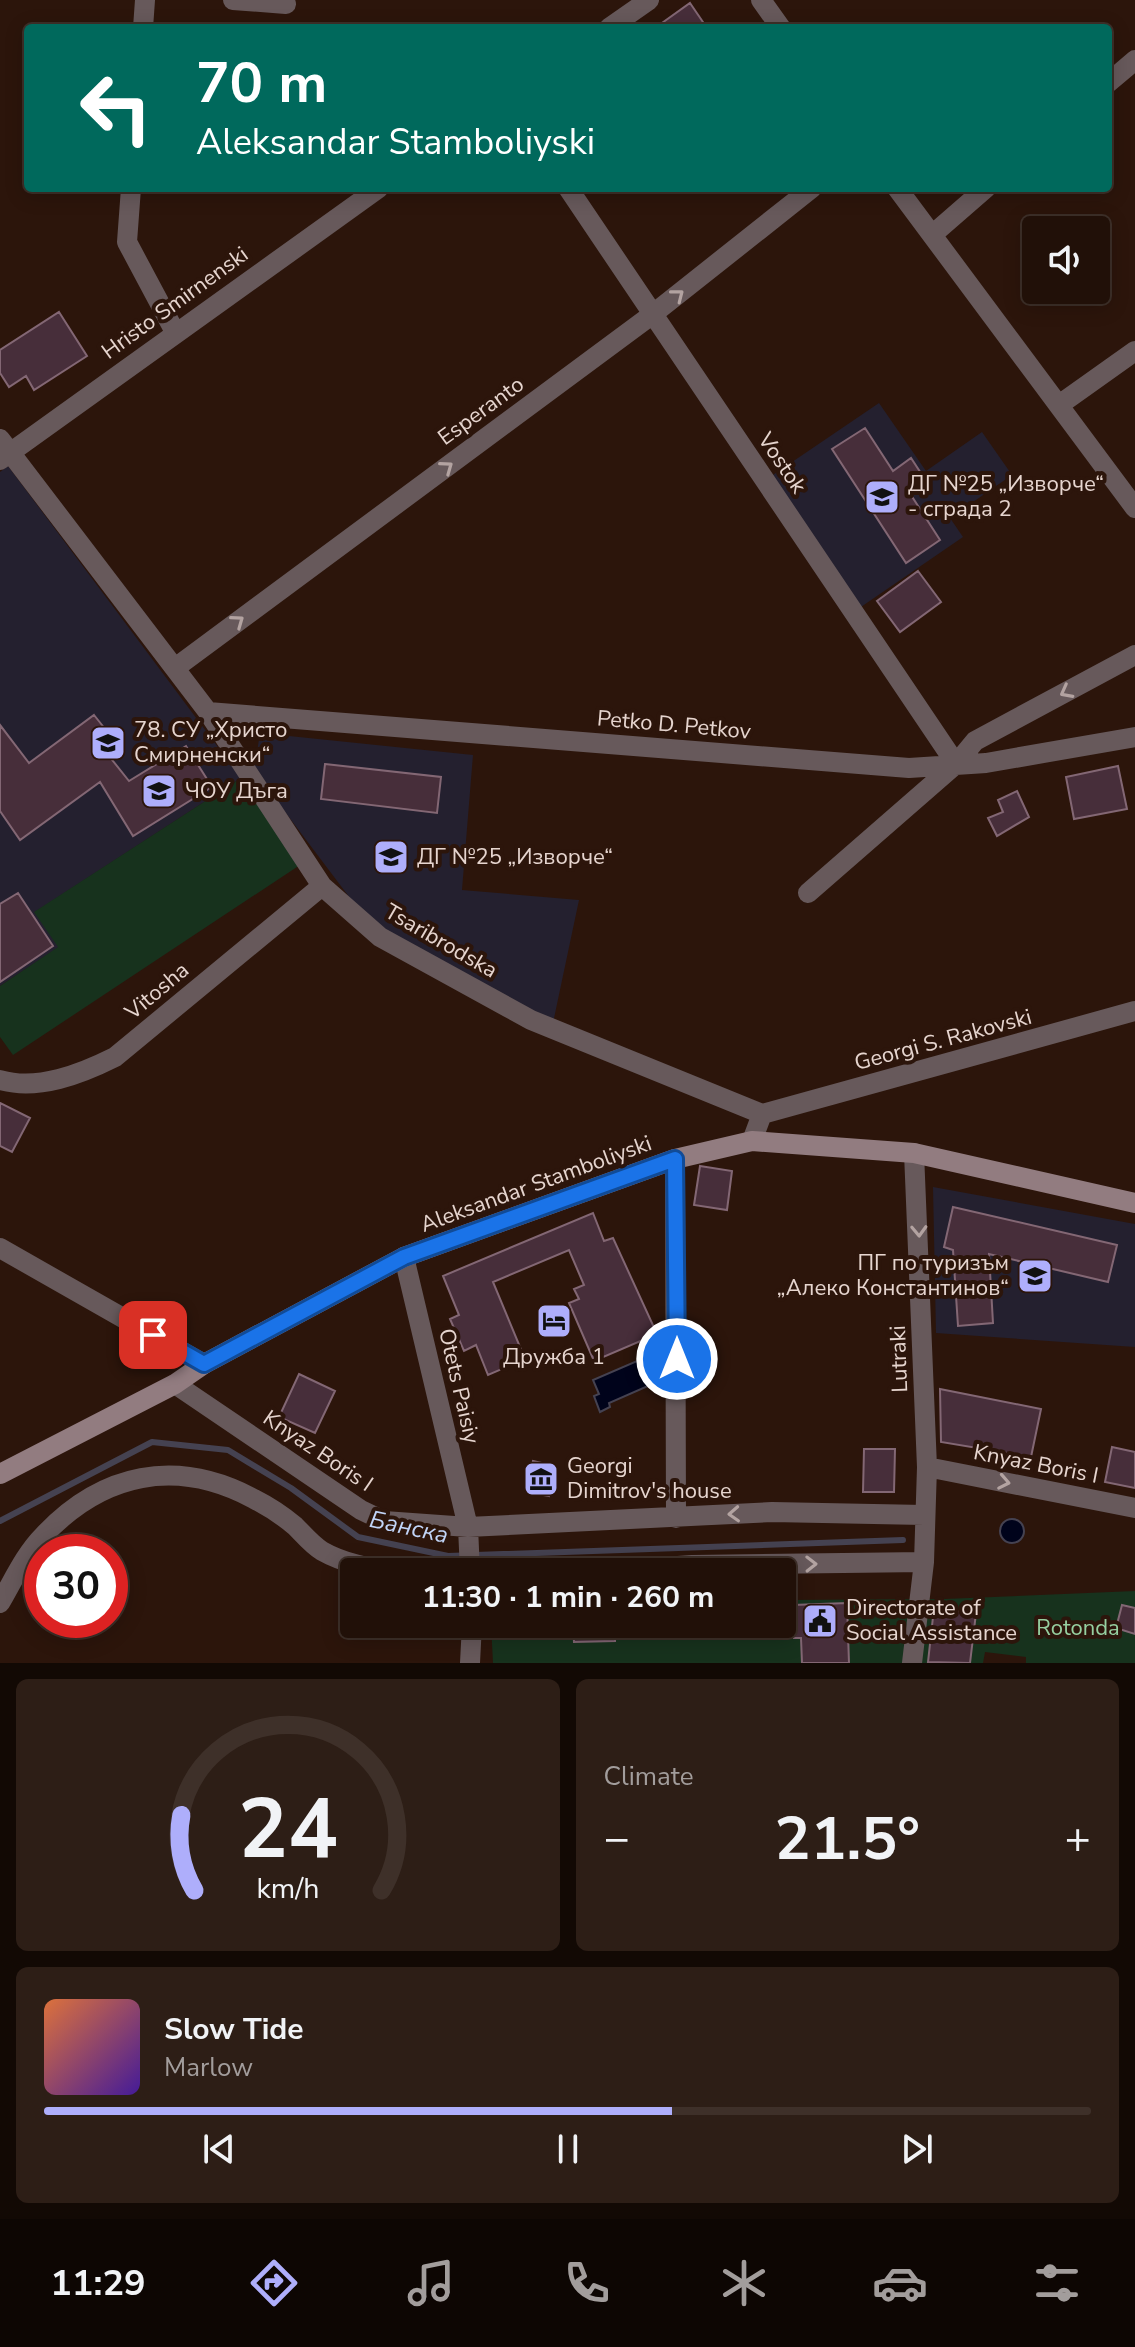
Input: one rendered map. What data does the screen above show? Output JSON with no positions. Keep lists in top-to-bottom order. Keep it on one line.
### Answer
{"streets":{"street":["Hristo Smirnenski","Esperanto","Vostok","Petko D. Petkov","Tsaribrodska","Vitosha","Georgi S. Rakovski","Aleksandar Stamboliyski","Lutraki","Otets Paisiy","Knyaz Boris I"]},"crossings":[["Hristo Smirnenski","Tsaribrodska"],["Esperanto","Vostok"],["Esperanto","Tsaribrodska"],["Vostok","Petko D. Petkov"],["Petko D. Petkov","Tsaribrodska"],["Tsaribrodska","Vitosha"],["Tsaribrodska","Georgi S. Rakovski"],["Aleksandar Stamboliyski","Lutraki"],["Aleksandar Stamboliyski","Otets Paisiy"],["Aleksandar Stamboliyski","Knyaz Boris I"],["Lutraki","Knyaz Boris I"],["Otets Paisiy","Knyaz Boris I"]],"one_way":["Esperanto","Lutraki"],"water":["Банска"],"parks":["Rotonda"],"places":{"school or university":["ДГ №25 „Изворче“ - сграда 2","78. СУ „Христо Смирненски“","ЧОУ Дъга","ДГ №25 „Изворче“","ПГ по туризъм „Алеко Константинов“"],"hotel":["Дружба 1"],"museum":["Georgi Dimitrov's house"],"public building":["Directorate of Social Assistance"]},"page":{"turn":["70 m","Aleksandar Stamboliyski"],"limit":"30","trip":"11:30 · 1 min · 260 m","tile":"Climate","heat":["−","21.5°","+"],"song":["Slow Tide","Marlow"],"tabs":"11:29","gauge":["24","km/h"]}}
